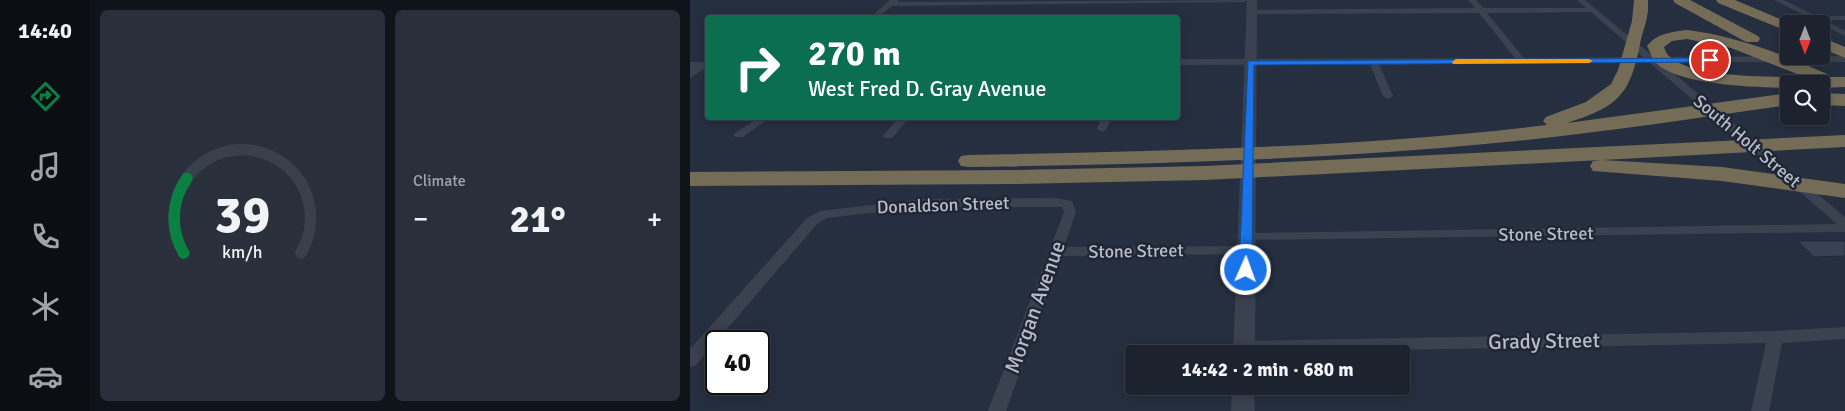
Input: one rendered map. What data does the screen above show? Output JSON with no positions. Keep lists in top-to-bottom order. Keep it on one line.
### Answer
{"streets":{"street":["South Holt Street","Donaldson Street","Stone Street","Morgan Avenue","Grady Street"]},"crossings":[["Donaldson Street","Morgan Avenue"],["Stone Street","Morgan Avenue"]],"north":"bottom","page":{"tabs":"14:40","tile":"Climate","turn":["270 m","West Fred D. Gray Avenue"],"heat":["−","21°","+"],"limit":"40","trip":"14:42 · 2 min · 680 m","gauge":["39","km/h"]}}
